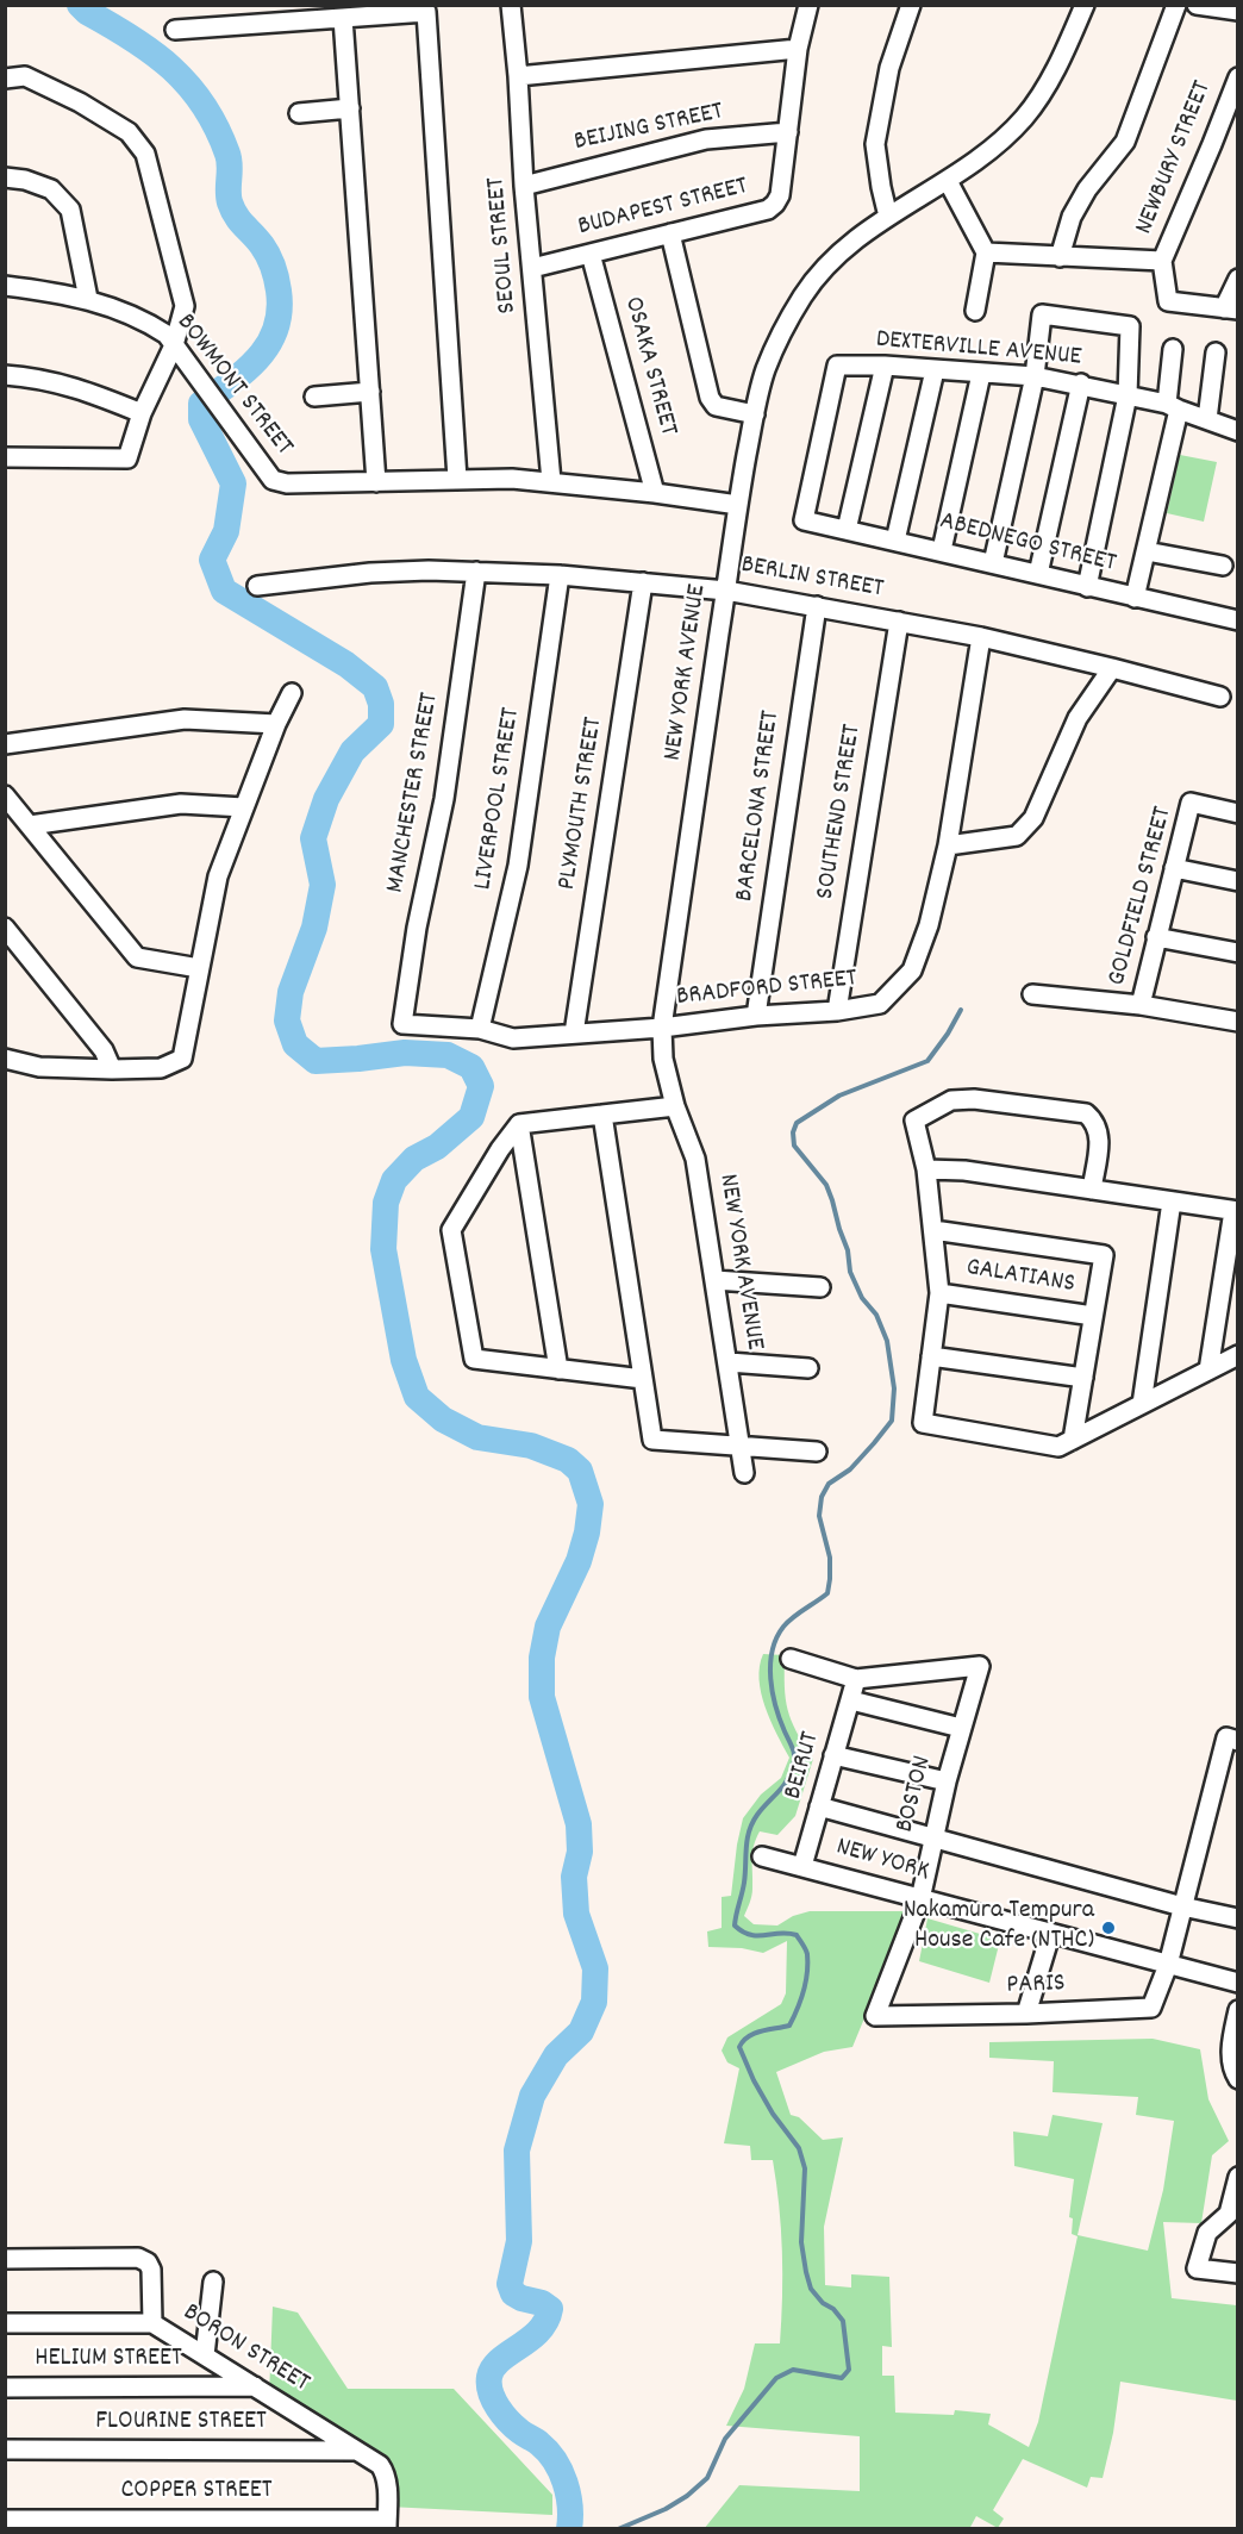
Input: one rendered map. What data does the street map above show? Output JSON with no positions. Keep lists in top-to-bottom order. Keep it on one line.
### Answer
{"streets":{"street":["BEIJING STREET","NEWBURY STREET","BUDAPEST STREET","SEOUL STREET","DEXTERVILLE AVENUE","OSAKA STREET","BOWMONT STREET","ABEDNEGO STREET","BERLIN STREET","NEW YORK AVENUE","MANCHESTER STREET","LIVERPOOL STREET","PLYMOUTH STREET","BARCELONA STREET","SOUTHEND STREET","GOLDFIELD STREET","BRADFORD STREET","GALATIANS","BEIRUT","BOSTON","NEW YORK","PARIS","BORON STREET","HELIUM STREET","FLOURINE STREET","COPPER STREET"]},"crossings":[["BEIJING STREET","BUDAPEST STREET"],["BEIJING STREET","SEOUL STREET"],["BUDAPEST STREET","SEOUL STREET"],["BUDAPEST STREET","OSAKA STREET"],["SEOUL STREET","BOWMONT STREET"],["DEXTERVILLE AVENUE","ABEDNEGO STREET"],["OSAKA STREET","BOWMONT STREET"],["BOWMONT STREET","NEW YORK AVENUE"],["BERLIN STREET","NEW YORK AVENUE"],["BERLIN STREET","MANCHESTER STREET"],["BERLIN STREET","LIVERPOOL STREET"],["BERLIN STREET","PLYMOUTH STREET"],["BERLIN STREET","BARCELONA STREET"],["BERLIN STREET","SOUTHEND STREET"],["BERLIN STREET","BRADFORD STREET"],["NEW YORK AVENUE","BRADFORD STREET"],["MANCHESTER STREET","BRADFORD STREET"],["LIVERPOOL STREET","BRADFORD STREET"],["PLYMOUTH STREET","BRADFORD STREET"],["BARCELONA STREET","BRADFORD STREET"],["SOUTHEND STREET","BRADFORD STREET"],["BEIRUT","BOSTON"],["BEIRUT","NEW YORK"],["BOSTON","NEW YORK"],["BOSTON","PARIS"],["NEW YORK","PARIS"],["BORON STREET","HELIUM STREET"],["BORON STREET","FLOURINE STREET"],["BORON STREET","COPPER STREET"]],"places":["Nakamura Tempura House Cafe (NTHC)"]}
